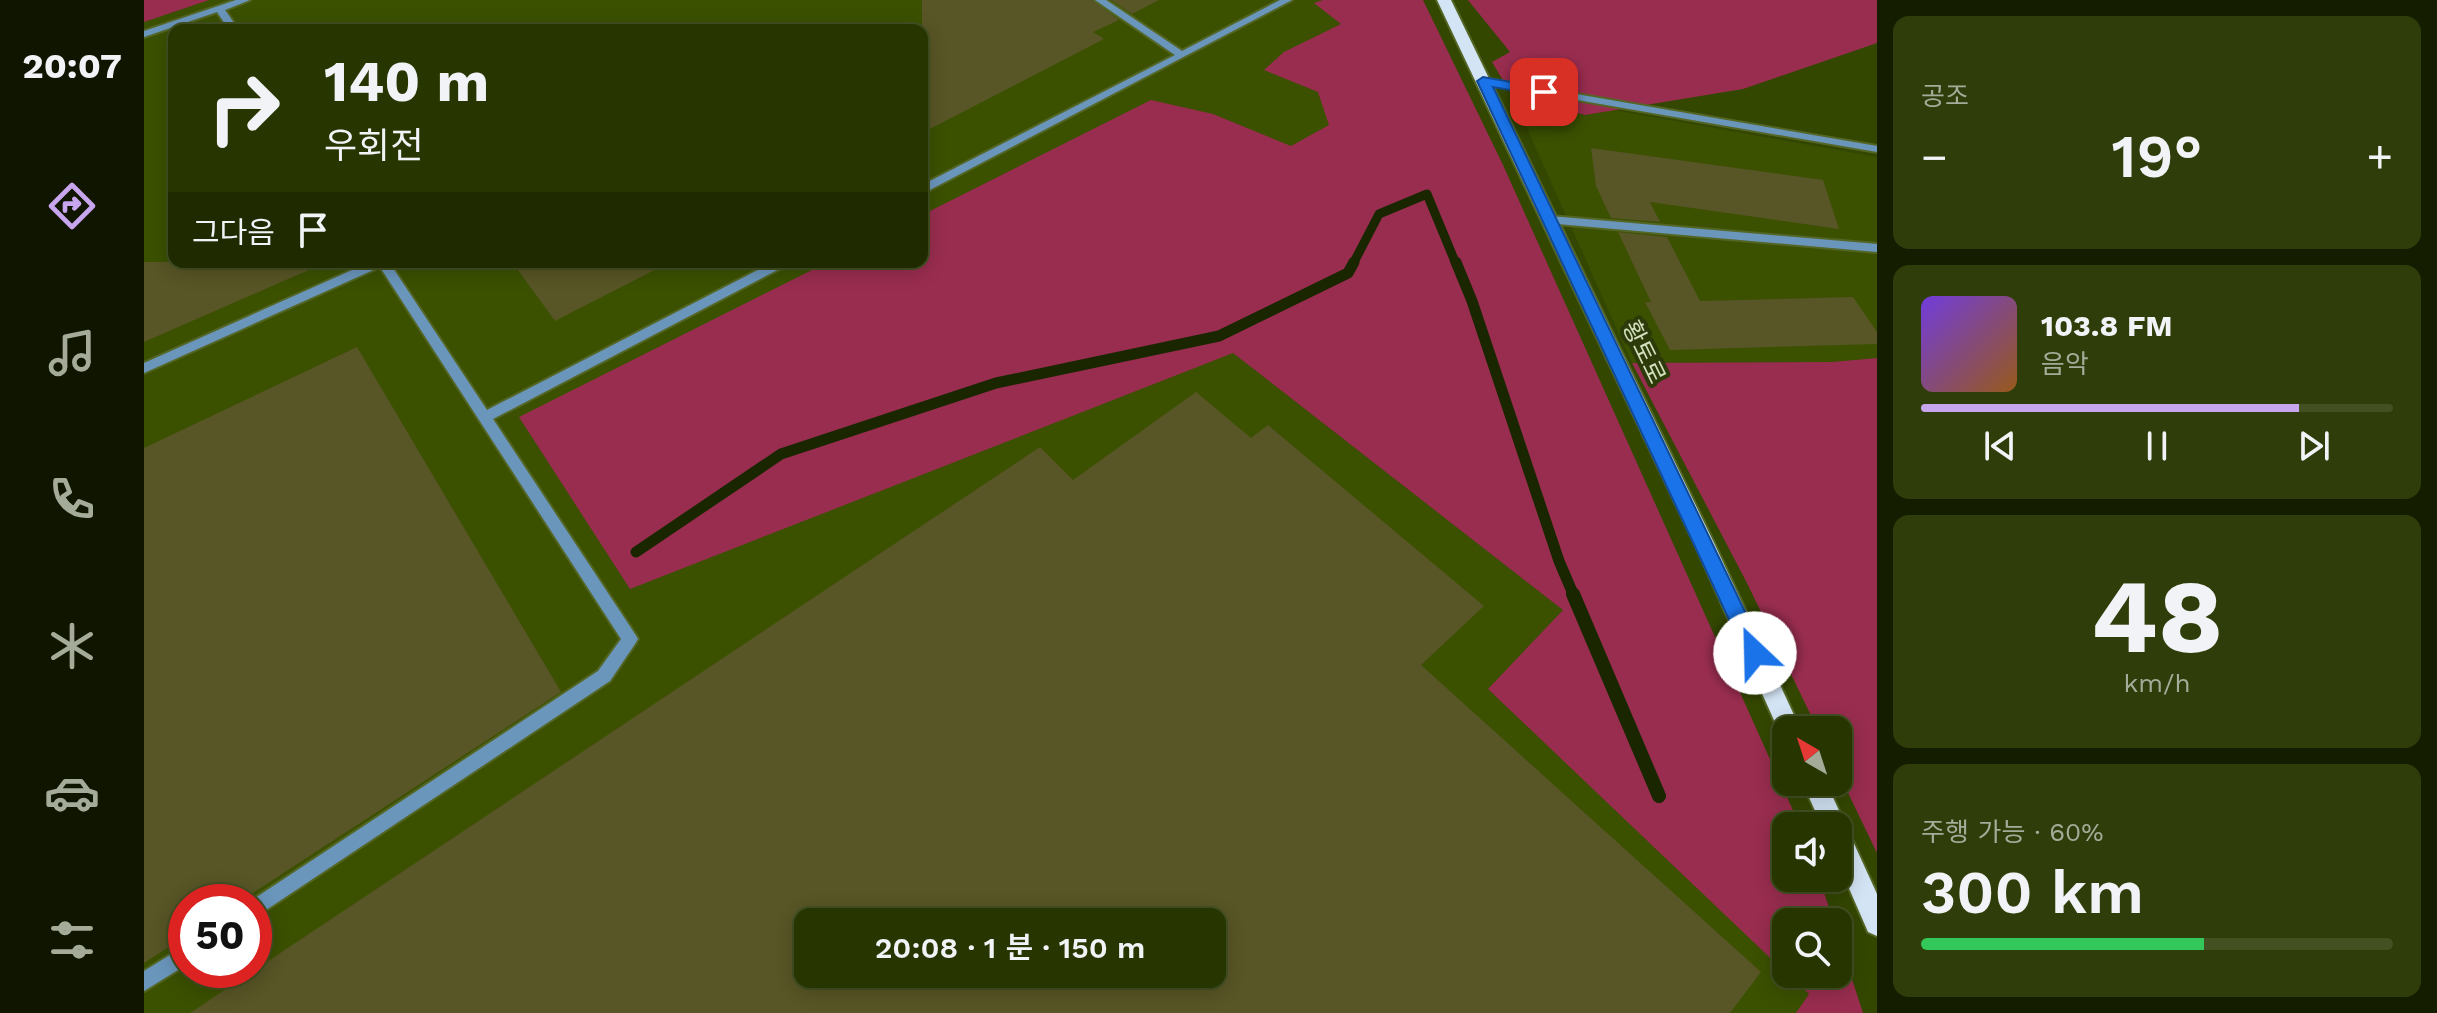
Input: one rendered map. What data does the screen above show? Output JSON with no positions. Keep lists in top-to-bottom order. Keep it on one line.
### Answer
{"streets":{"main road":["황토로"]},"north":"top left","page":{"tabs":"20:07","tile":["공조",["48","km/h"],["주행 가능 · 60%","300 km"]],"turn":["140 m","우회전"],"heat":["−","19°","+"],"then":"그다음","song":["103.8 FM","음악"],"limit":"50","trip":"20:08 · 1 분 · 150 m"}}
